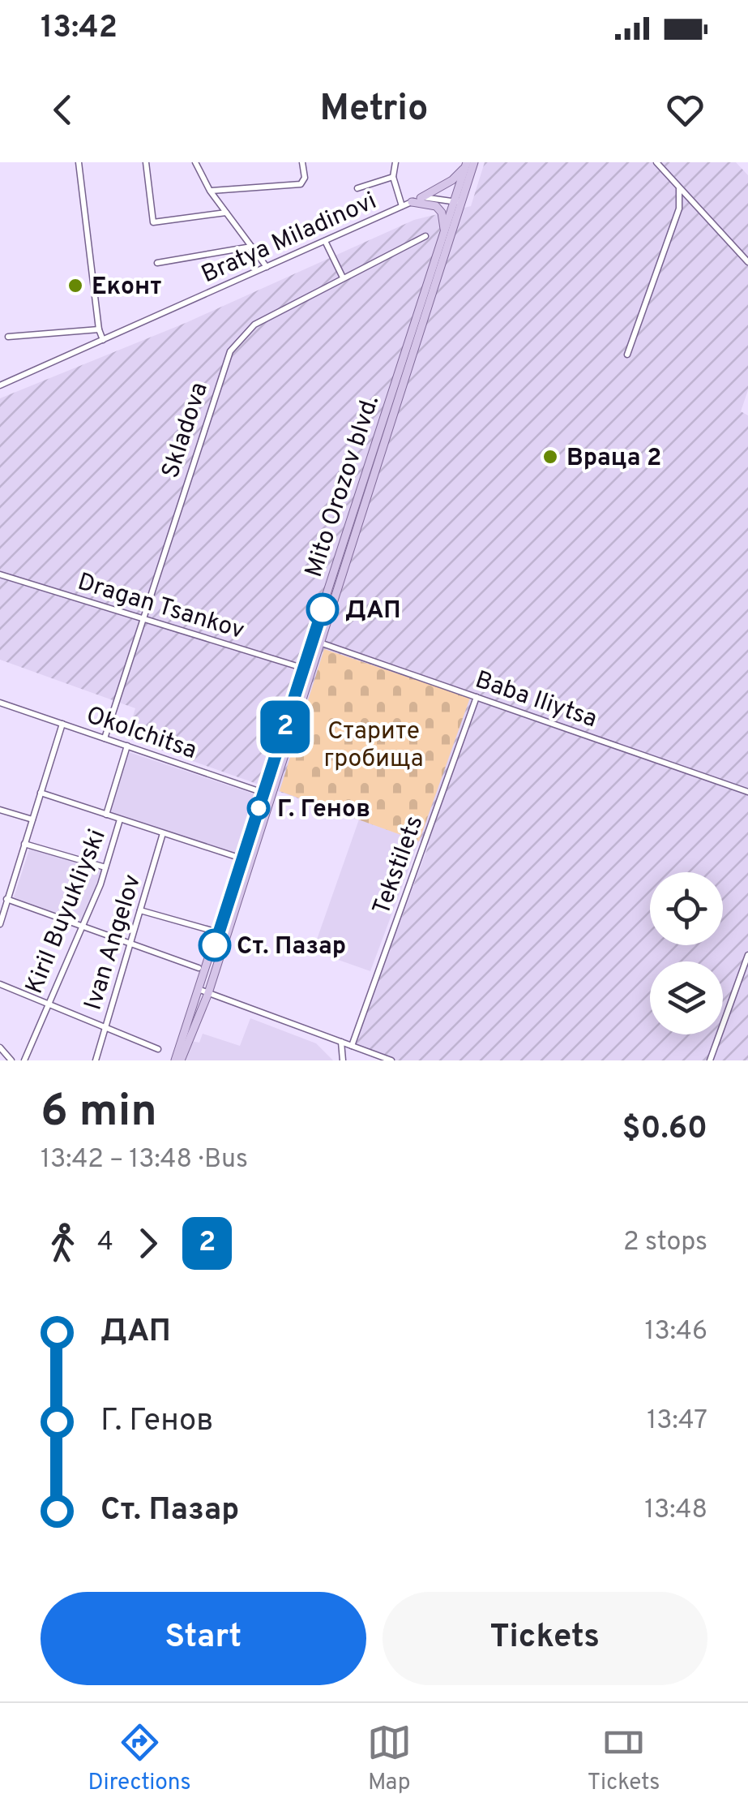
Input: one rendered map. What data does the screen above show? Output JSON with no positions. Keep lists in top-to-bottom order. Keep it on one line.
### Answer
{"streets":{"main road":["Mito Orozov blvd."],"street":["Bratya Miladinovi","Skladova","Dragan Tsankov","Baba Iliytsa","Okolchitsa","Tekstilets","Kiril Buyukliyski","Ivan Angelov"]},"crossings":[["Skladova","Dragan Tsankov"],["Skladova","Okolchitsa"],["Mito Orozov blvd.","Dragan Tsankov"],["Mito Orozov blvd.","Baba Iliytsa"],["Mito Orozov blvd.","Okolchitsa"],["Baba Iliytsa","Tekstilets"]],"parks":["Старите гробища"],"places":["Еконт","Враца 2","ДАП","Г. Генов","Ст. Пазар"],"lines":["bus line 2"],"page":{"status":"13:42","header":"Metrio","on_map":"2","heading":["6 min","13:42 – 13:48 · Bus","$0.60"],"legs":["4","2","2 stops"],"list":[{"name":"ДАП","value":"13:46"},{"name":"Г. Генов","value":"13:47"},{"name":"Ст. Пазар","value":"13:48"}],"buttons":["Start","Tickets"],"tabs":["Directions","Map","Tickets"]}}
